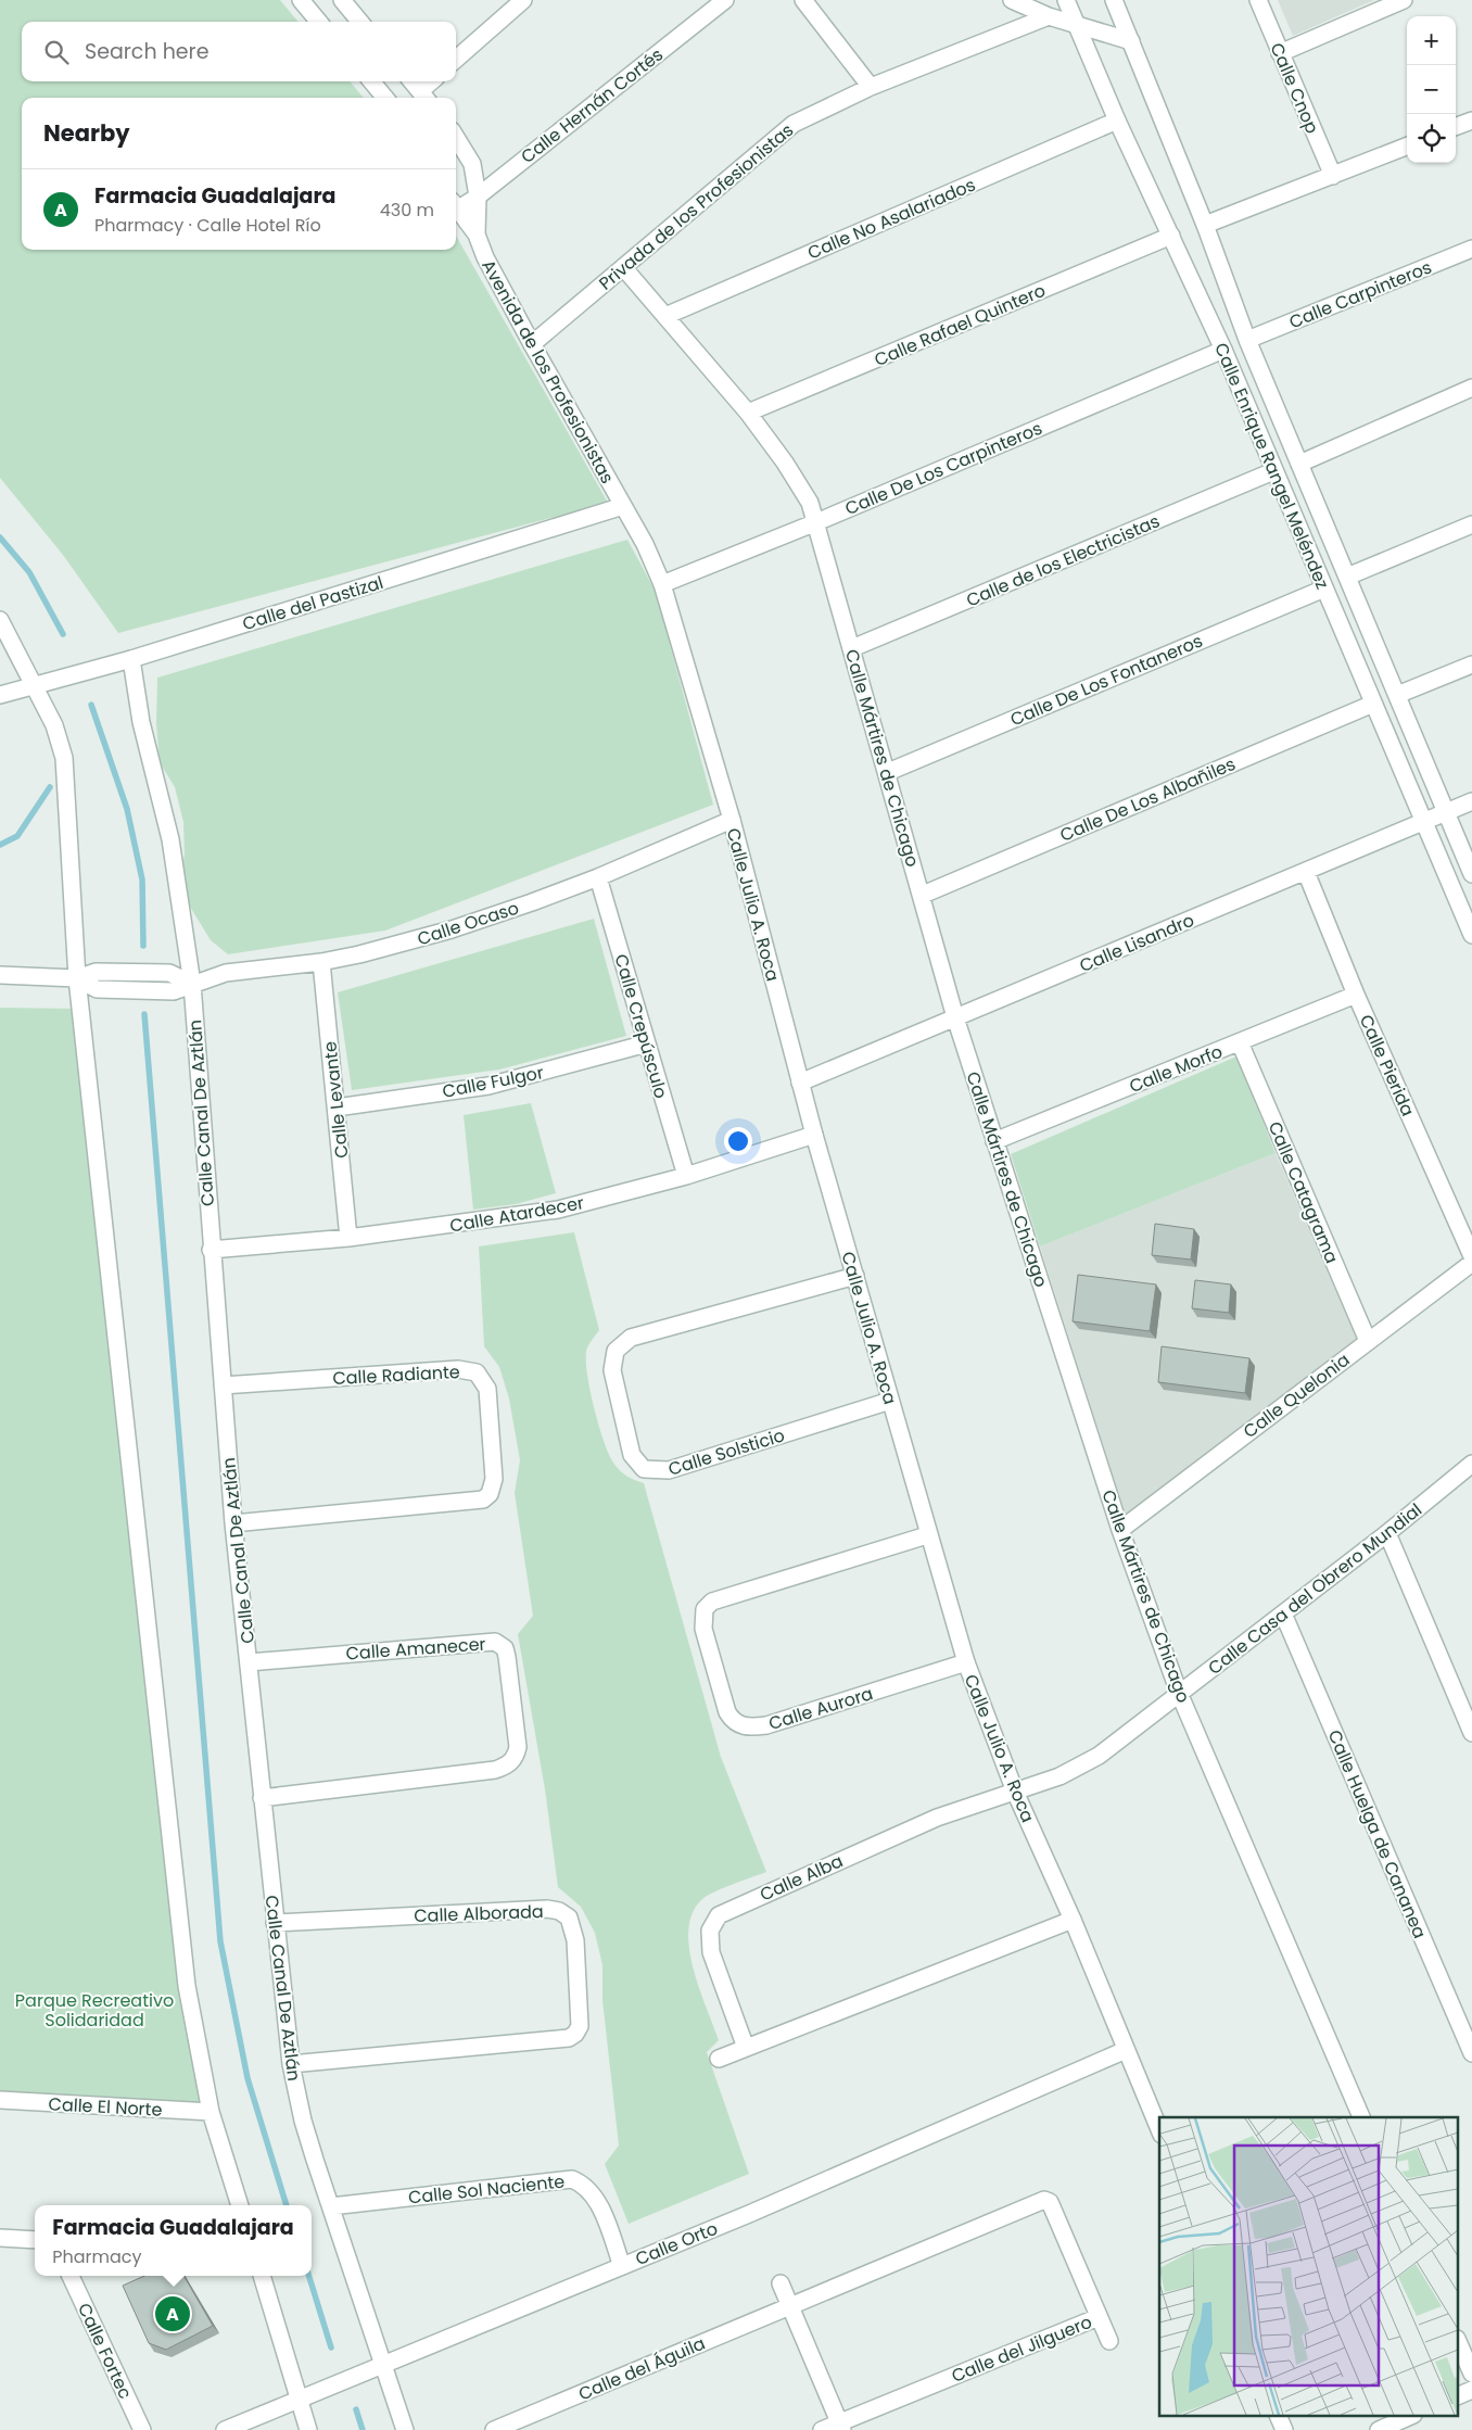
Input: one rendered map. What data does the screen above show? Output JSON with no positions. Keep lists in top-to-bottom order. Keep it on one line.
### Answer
{"streets":{"street":["Calle Cnop","Calle Hernán Cortés","Privada de los Profesionistas","Calle No Asalariados","Calle Carpinteros","Calle Rafael Quintero","Avenida de los Profesionistas","Calle Enrique Rangel Meléndez","Calle De Los Carpinteros","Calle de los Electricistas","Calle del Pastizal","Calle De Los Fontaneros","Calle Mártires de Chicago","Calle De Los Albañiles","Calle Julio A. Roca","Calle Ocaso","Calle Lisandro","Calle Crepúsculo","Calle Pierida","Calle Morfo","Calle Fulgor","Calle Levante","Calle Canal De Aztlán","Calle Catagrama","Calle Atardecer","Calle Radiante","Calle Quelonia","Calle Solsticio","Calle Casa del Obrero Mundial","Calle Amanecer","Calle Aurora","Calle Huelga de Cananea","Calle Alba","Calle Alborada","Calle El Norte","Calle Sol Naciente","Calle Orto","Calle del Jilguero","Calle Fortec","Calle del Águila"]},"crossings":[["Calle Hernán Cortés","Avenida de los Profesionistas"],["Privada de los Profesionistas","Avenida de los Profesionistas"],["Privada de los Profesionistas","Calle Mártires de Chicago"],["Calle No Asalariados","Calle Enrique Rangel Meléndez"],["Calle No Asalariados","Calle Mártires de Chicago"],["Calle Carpinteros","Calle Enrique Rangel Meléndez"],["Calle Rafael Quintero","Calle Enrique Rangel Meléndez"],["Calle Rafael Quintero","Calle Mártires de Chicago"],["Avenida de los Profesionistas","Calle del Pastizal"],["Avenida de los Profesionistas","Calle Julio A. Roca"],["Calle Enrique Rangel Meléndez","Calle De Los Carpinteros"],["Calle Enrique Rangel Meléndez","Calle de los Electricistas"],["Calle Enrique Rangel Meléndez","Calle De Los Fontaneros"],["Calle Enrique Rangel Meléndez","Calle De Los Albañiles"],["Calle Enrique Rangel Meléndez","Calle Lisandro"],["Calle De Los Carpinteros","Calle Mártires de Chicago"],["Calle De Los Carpinteros","Calle Julio A. Roca"],["Calle de los Electricistas","Calle Mártires de Chicago"],["Calle del Pastizal","Calle Julio A. Roca"],["Calle del Pastizal","Calle Canal De Aztlán"],["Calle De Los Fontaneros","Calle Mártires de Chicago"],["Calle Mártires de Chicago","Calle De Los Albañiles"],["Calle Mártires de Chicago","Calle Lisandro"],["Calle Mártires de Chicago","Calle Morfo"],["Calle Mártires de Chicago","Calle Quelonia"],["Calle Mártires de Chicago","Calle Casa del Obrero Mundial"],["Calle Julio A. Roca","Calle Ocaso"],["Calle Julio A. Roca","Calle Lisandro"],["Calle Julio A. Roca","Calle Atardecer"],["Calle Julio A. Roca","Calle Solsticio"],["Calle Julio A. Roca","Calle Casa del Obrero Mundial"],["Calle Julio A. Roca","Calle Aurora"],["Calle Julio A. Roca","Calle Alba"],["Calle Julio A. Roca","Calle Orto"],["Calle Ocaso","Calle Crepúsculo"],["Calle Ocaso","Calle Levante"],["Calle Ocaso","Calle Canal De Aztlán"],["Calle Lisandro","Calle Pierida"],["Calle Crepúsculo","Calle Fulgor"],["Calle Crepúsculo","Calle Atardecer"],["Calle Pierida","Calle Morfo"],["Calle Morfo","Calle Catagrama"],["Calle Fulgor","Calle Levante"],["Calle Levante","Calle Atardecer"],["Calle Canal De Aztlán","Calle Atardecer"],["Calle Canal De Aztlán","Calle Radiante"],["Calle Canal De Aztlán","Calle Amanecer"],["Calle Canal De Aztlán","Calle Alborada"],["Calle Canal De Aztlán","Calle Sol Naciente"],["Calle Canal De Aztlán","Calle Orto"],["Calle Catagrama","Calle Quelonia"],["Calle Casa del Obrero Mundial","Calle Huelga de Cananea"],["Calle Casa del Obrero Mundial","Calle Alba"],["Calle Sol Naciente","Calle Orto"],["Calle del Jilguero","Calle del Águila"]],"parks":["Parque Recreativo Solidaridad"],"page":{"map_buttons":["+","−"],"search":"Search here","heading":"Nearby","list":[{"mark":"A","name":"Farmacia Guadalajara","note":"Pharmacy · Calle Hotel Río","value":"430 m"}],"popup":["Farmacia Guadalajara","Pharmacy"],"pins":"A"}}
